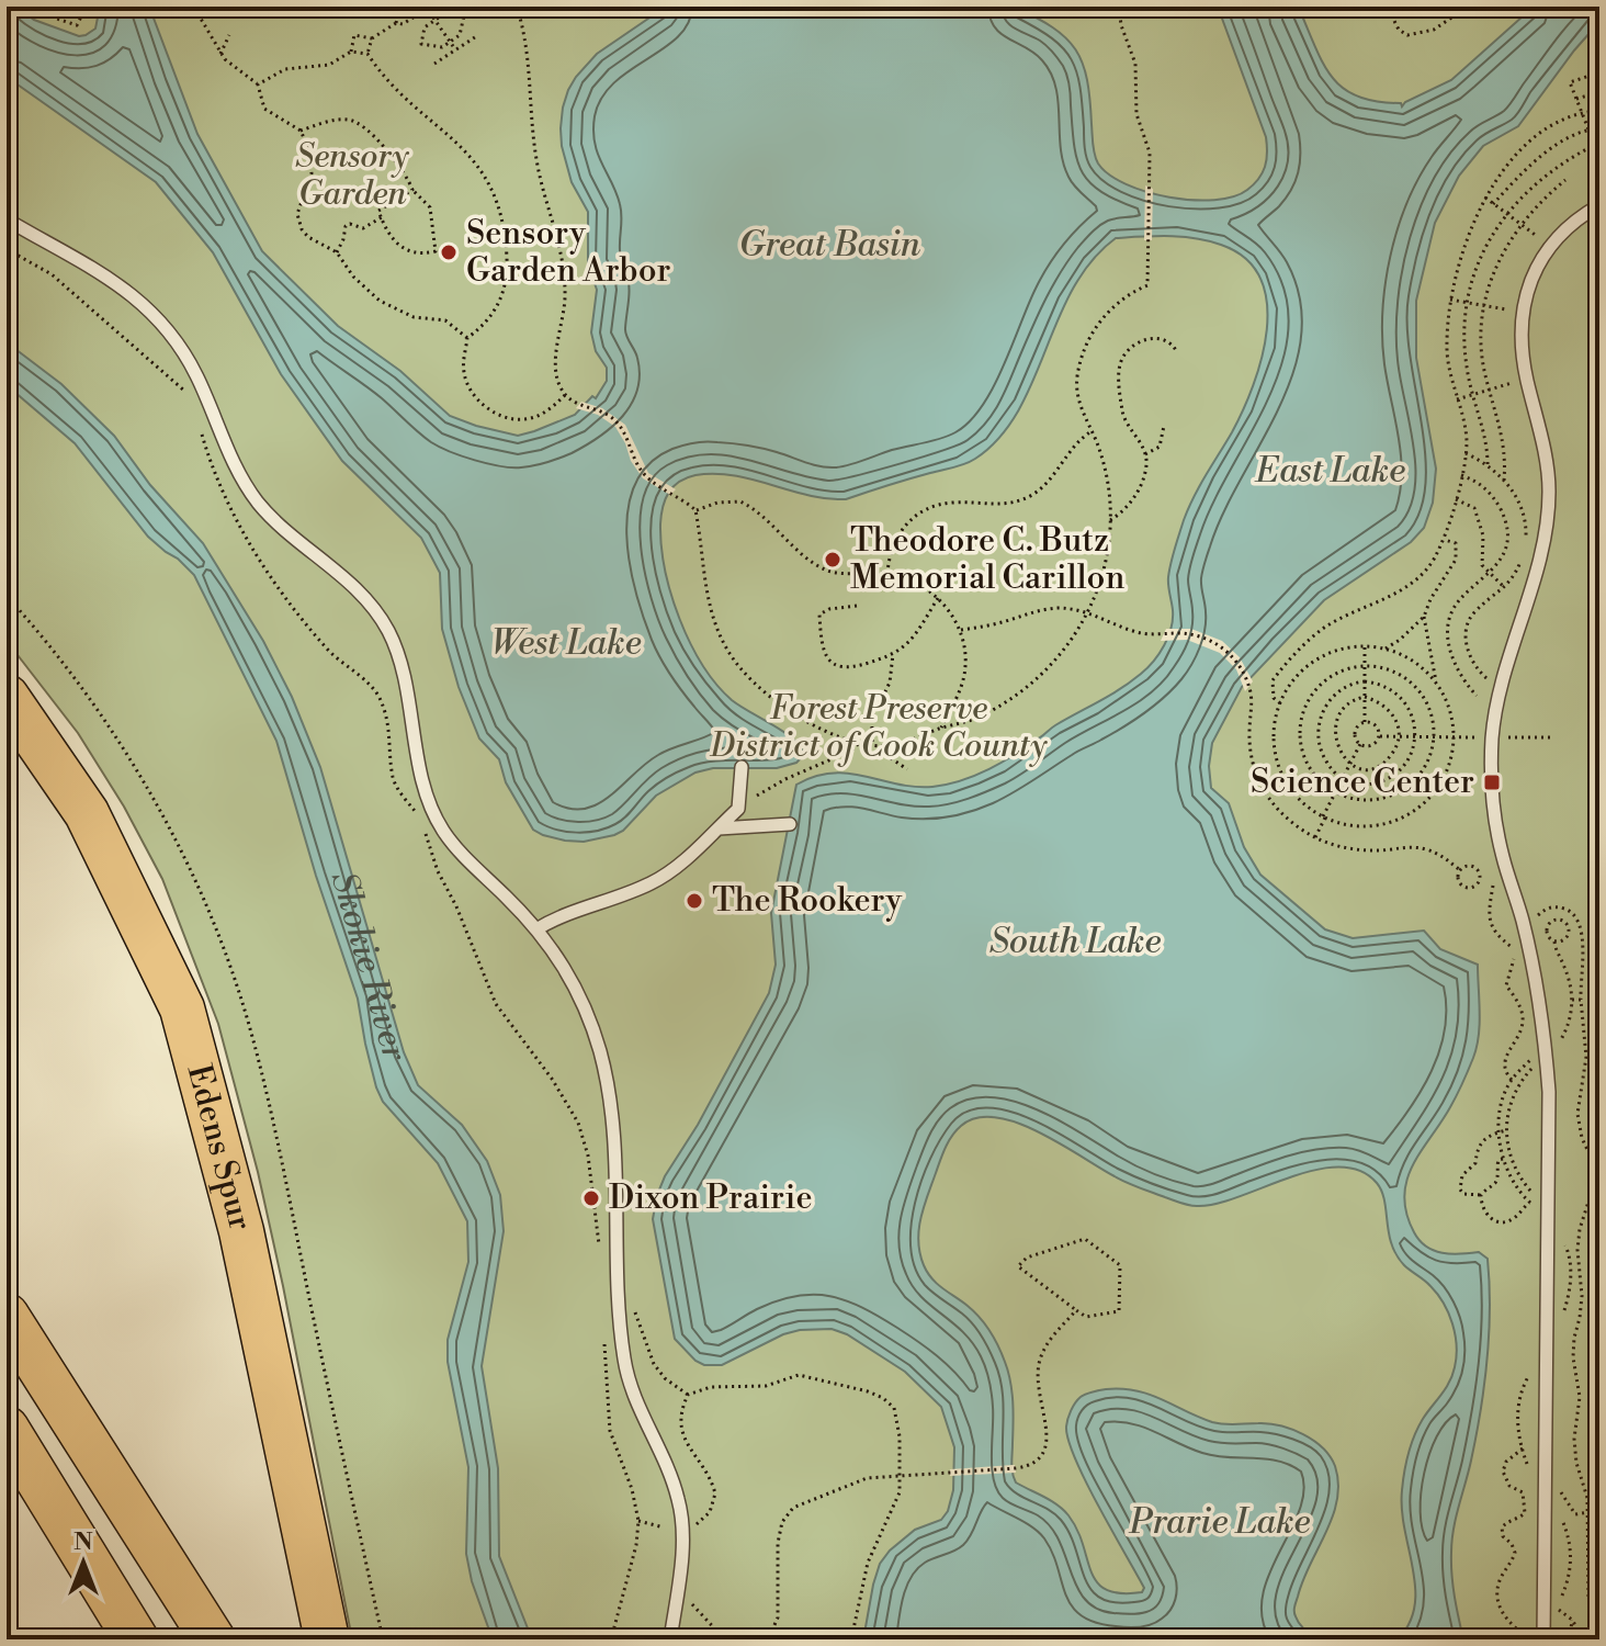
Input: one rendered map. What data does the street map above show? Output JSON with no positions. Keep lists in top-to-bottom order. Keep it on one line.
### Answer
{"streets":{"highway":["Edens Spur"]},"water":["Great Basin","East Lake","West Lake","South Lake","Skokie River","Prarie Lake"],"parks":["Sensory Garden","Forest Preserve District of Cook County"],"places":{"other":["Sensory Garden Arbor","Theodore C. Butz Memorial Carillon","The Rookery","Dixon Prairie"],"transit":["Science Center"]},"north":"top"}
